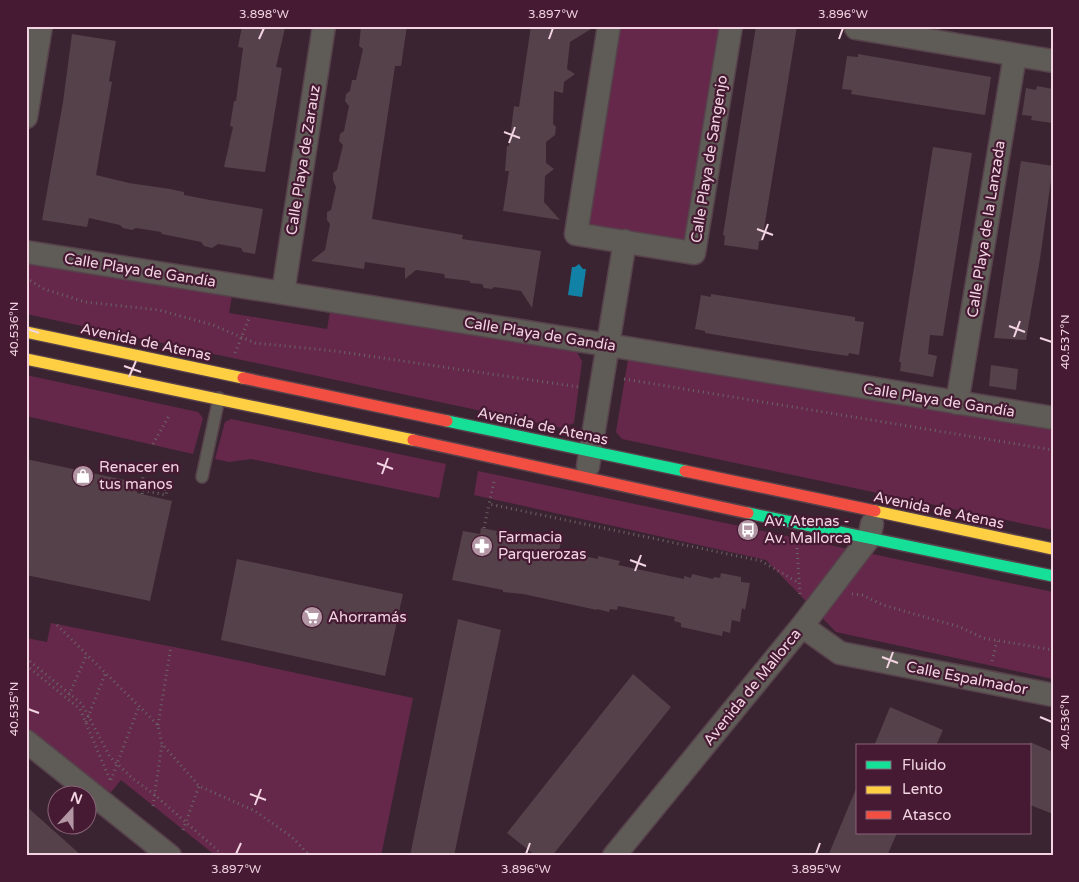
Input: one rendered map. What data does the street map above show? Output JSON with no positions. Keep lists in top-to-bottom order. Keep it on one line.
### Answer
{"streets":{"main road":["Avenida de Atenas"],"street":["Calle Playa de Sangenjo","Calle Playa de Zarauz","Calle Playa de la Lanzada","Calle Playa de Gandía","Calle Espalmador","Avenida de Mallorca"]},"crossings":[["Calle Playa de Zarauz","Calle Playa de Gandía"],["Calle Playa de la Lanzada","Calle Playa de Gandía"],["Avenida de Atenas","Avenida de Mallorca"],["Calle Espalmador","Avenida de Mallorca"]],"places":{"shop":["Renacer en tus manos"],"bus stop":["Av. Atenas - Av. Mallorca"],"pharmacy":["Farmacia Parquerozas"],"supermarket":["Ahorramás"]},"legend":["Fluido","Lento","Atasco"],"north":"top","coordinates":["3.898°W","3.897°W","3.896°W","40.536°N","40.537°N","40.535°N","3.895°W"]}
